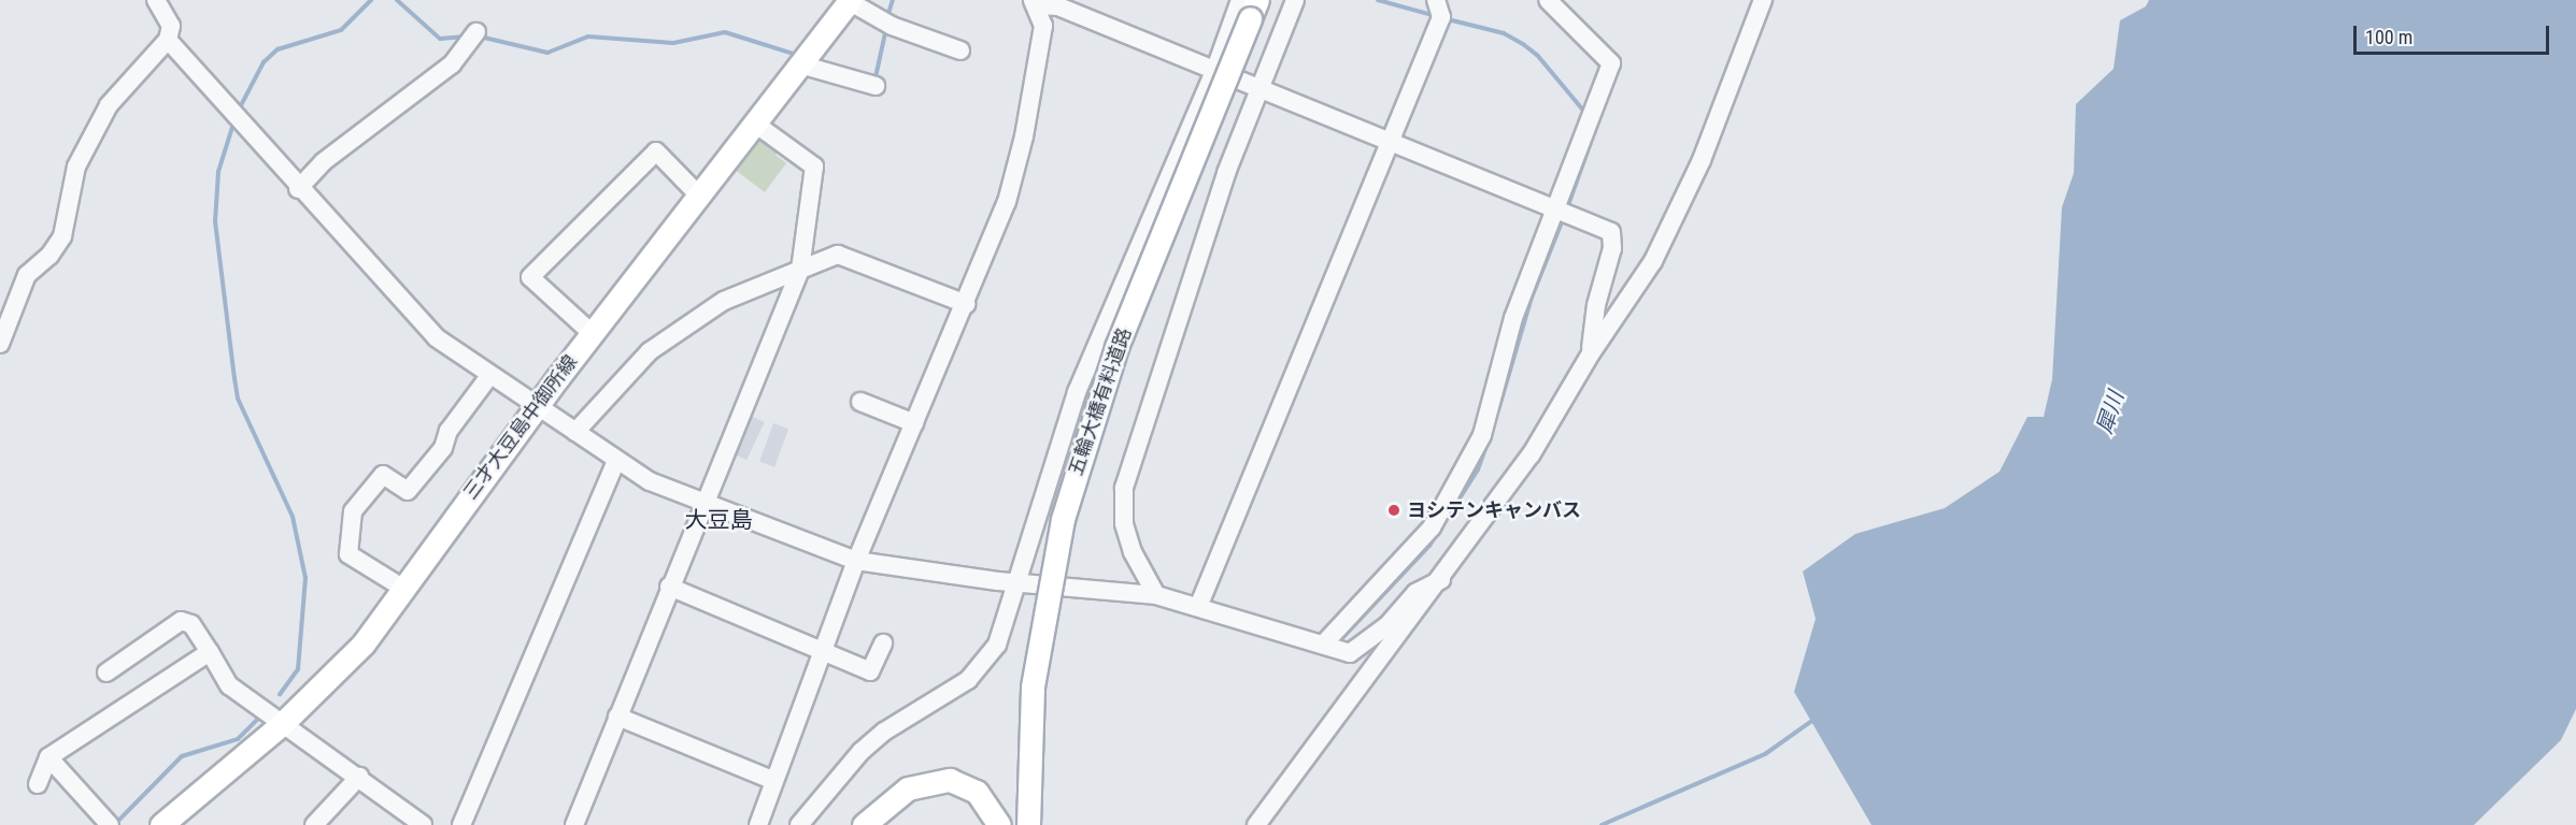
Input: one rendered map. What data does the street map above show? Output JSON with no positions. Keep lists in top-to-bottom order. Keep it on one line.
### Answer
{"streets":{"main road":["五輪大橋有料道路","三才大豆島中御所線"]},"districts":["大豆島"],"water":["犀川"],"places":["ヨシテンキャンバス"],"scale_bar":"100 m"}
